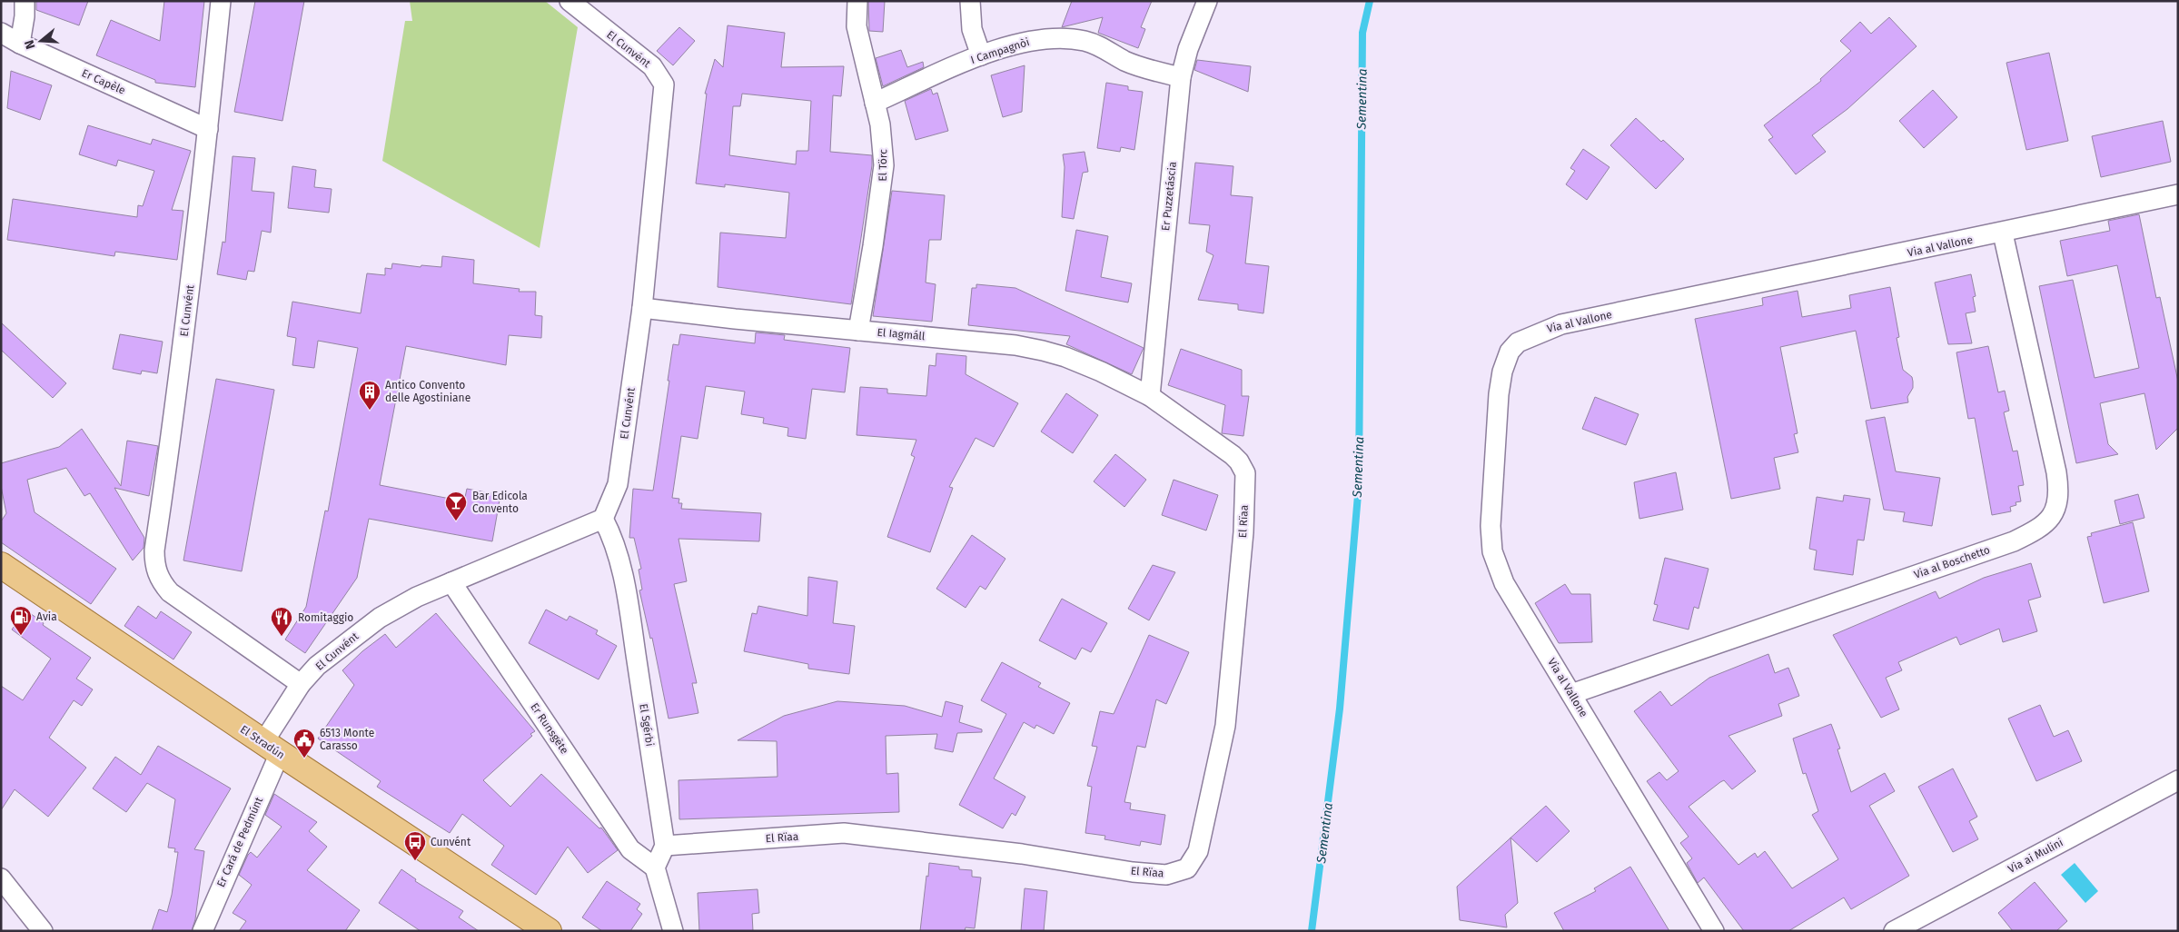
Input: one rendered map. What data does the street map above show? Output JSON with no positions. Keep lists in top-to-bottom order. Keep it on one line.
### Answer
{"streets":{"main road":["El Stradún"],"street":["El Cunvént","I Campagnòi","Er Capèle","El Törc","Er Puzzetáscia","Via al Vallone","El Iagmáll","El Rïaa","Via al Boschetto","El Sgérbi","Er Runsgète","Er Cará de Pedmúnt","Via ai Mulini"]},"crossings":[["El Cunvént","Er Capèle"],["El Cunvént","El Iagmáll"],["El Cunvént","El Sgérbi"],["El Cunvént","Er Runsgète"],["El Cunvént","El Stradún"],["El Cunvént","Er Cará de Pedmúnt"],["I Campagnòi","El Törc"],["I Campagnòi","Er Puzzetáscia"],["El Törc","El Iagmáll"],["Er Puzzetáscia","El Iagmáll"],["Er Puzzetáscia","El Rïaa"],["Via al Vallone","Via al Boschetto"],["El Iagmáll","El Rïaa"],["El Rïaa","El Sgérbi"],["El Stradún","Er Cará de Pedmúnt"]],"water":["Sementina"],"places":{"building":["Antico Convento delle Agostiniane"],"bar":["Bar Edicola Convento"],"fuel station":["Avia"],"restaurant":["Romitaggio"],"public building":["6513 Monte Carasso"],"bus stop":["Cunvént"]},"north":"left"}
